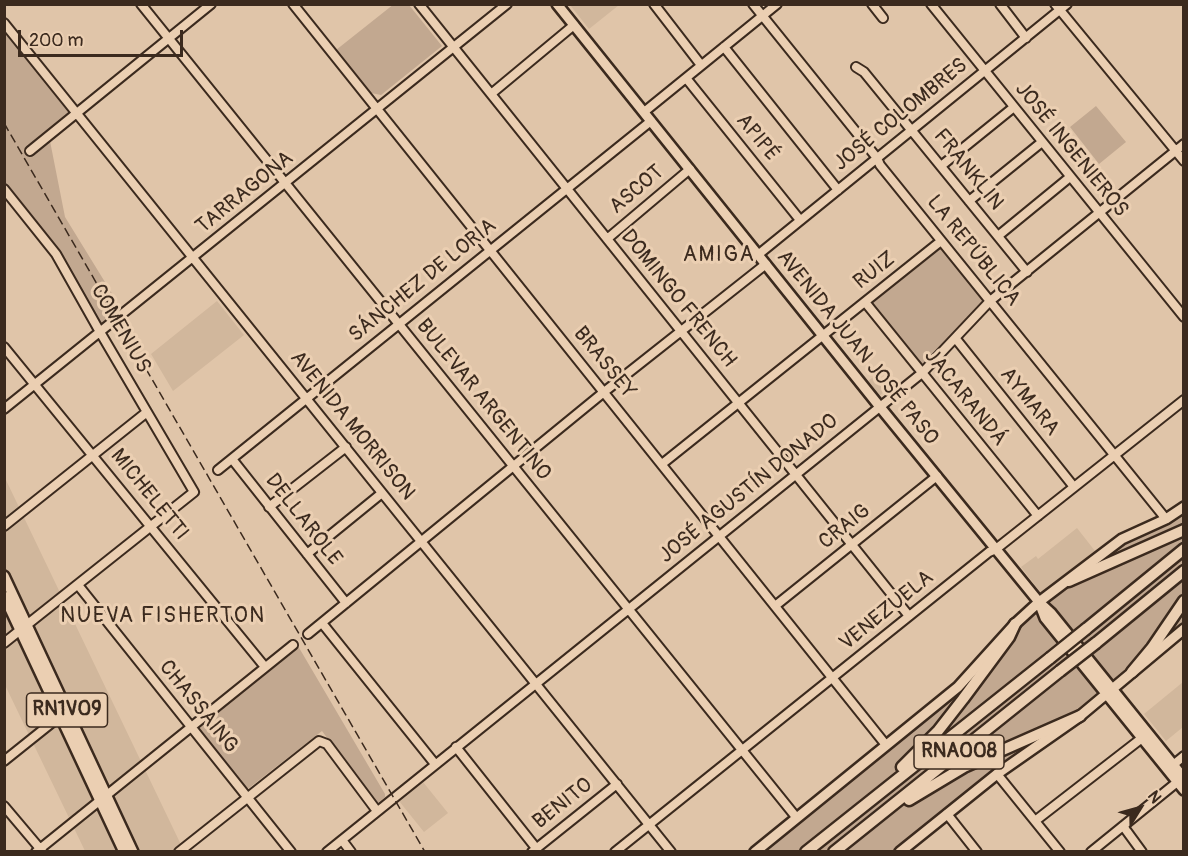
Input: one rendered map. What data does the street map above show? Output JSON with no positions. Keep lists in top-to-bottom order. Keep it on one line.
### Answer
{"streets":{"highway":["RNA008"],"main road":["AVENIDA JUAN JOSÉ PASO","RN1V09"],"street":["JOSÉ COLOMBRES","APIPÉ","JOSÉ INGENIEROS","FRANKLIN","ASCOT","TARRAGONA","LA REPÚBLICA","RUIZ","SÁNCHEZ DE LORIA","DOMINGO FRENCH","COMENIUS","BRASSEY","JACARANDÁ","BULEVAR ARGENTINO","AYMARA","AVENIDA MORRISON","JOSÉ AGUSTÍN DONADO","MICHELETTI","DELLAROLE","CRAIG","VENEZUELA","CHASSAING","BENITO"]},"crossings":[["JOSÉ COLOMBRES","APIPÉ"],["JOSÉ COLOMBRES","JOSÉ INGENIEROS"],["JOSÉ COLOMBRES","FRANKLIN"],["JOSÉ COLOMBRES","LA REPÚBLICA"],["JOSÉ COLOMBRES","AVENIDA JUAN JOSÉ PASO"],["JOSÉ INGENIEROS","JOSÉ AGUSTÍN DONADO"],["FRANKLIN","JOSÉ AGUSTÍN DONADO"],["ASCOT","DOMINGO FRENCH"],["ASCOT","AVENIDA JUAN JOSÉ PASO"],["TARRAGONA","DOMINGO FRENCH"],["TARRAGONA","COMENIUS"],["TARRAGONA","BRASSEY"],["TARRAGONA","BULEVAR ARGENTINO"],["TARRAGONA","AVENIDA MORRISON"],["TARRAGONA","MICHELETTI"],["LA REPÚBLICA","RUIZ"],["LA REPÚBLICA","JOSÉ AGUSTÍN DONADO"],["LA REPÚBLICA","VENEZUELA"],["RUIZ","DOMINGO FRENCH"],["RUIZ","AVENIDA JUAN JOSÉ PASO"],["RUIZ","BRASSEY"],["RUIZ","JACARANDÁ"],["SÁNCHEZ DE LORIA","DOMINGO FRENCH"],["SÁNCHEZ DE LORIA","AVENIDA JUAN JOSÉ PASO"],["SÁNCHEZ DE LORIA","BRASSEY"],["SÁNCHEZ DE LORIA","BULEVAR ARGENTINO"],["SÁNCHEZ DE LORIA","AVENIDA MORRISON"],["SÁNCHEZ DE LORIA","DELLAROLE"],["DOMINGO FRENCH","JOSÉ AGUSTÍN DONADO"],["DOMINGO FRENCH","CRAIG"],["DOMINGO FRENCH","VENEZUELA"],["COMENIUS","MICHELETTI"],["AVENIDA JUAN JOSÉ PASO","JOSÉ AGUSTÍN DONADO"],["AVENIDA JUAN JOSÉ PASO","CRAIG"],["AVENIDA JUAN JOSÉ PASO","VENEZUELA"],["BRASSEY","JOSÉ AGUSTÍN DONADO"],["BRASSEY","CRAIG"],["BRASSEY","VENEZUELA"],["JACARANDÁ","JOSÉ AGUSTÍN DONADO"],["JACARANDÁ","VENEZUELA"],["BULEVAR ARGENTINO","JOSÉ AGUSTÍN DONADO"],["BULEVAR ARGENTINO","VENEZUELA"],["AYMARA","JOSÉ AGUSTÍN DONADO"],["AYMARA","VENEZUELA"],["AVENIDA MORRISON","JOSÉ AGUSTÍN DONADO"],["AVENIDA MORRISON","VENEZUELA"],["AVENIDA MORRISON","BENITO"]],"districts":["AMIGA","NUEVA FISHERTON"],"scale_bar":"200 m","north":"top right"}
